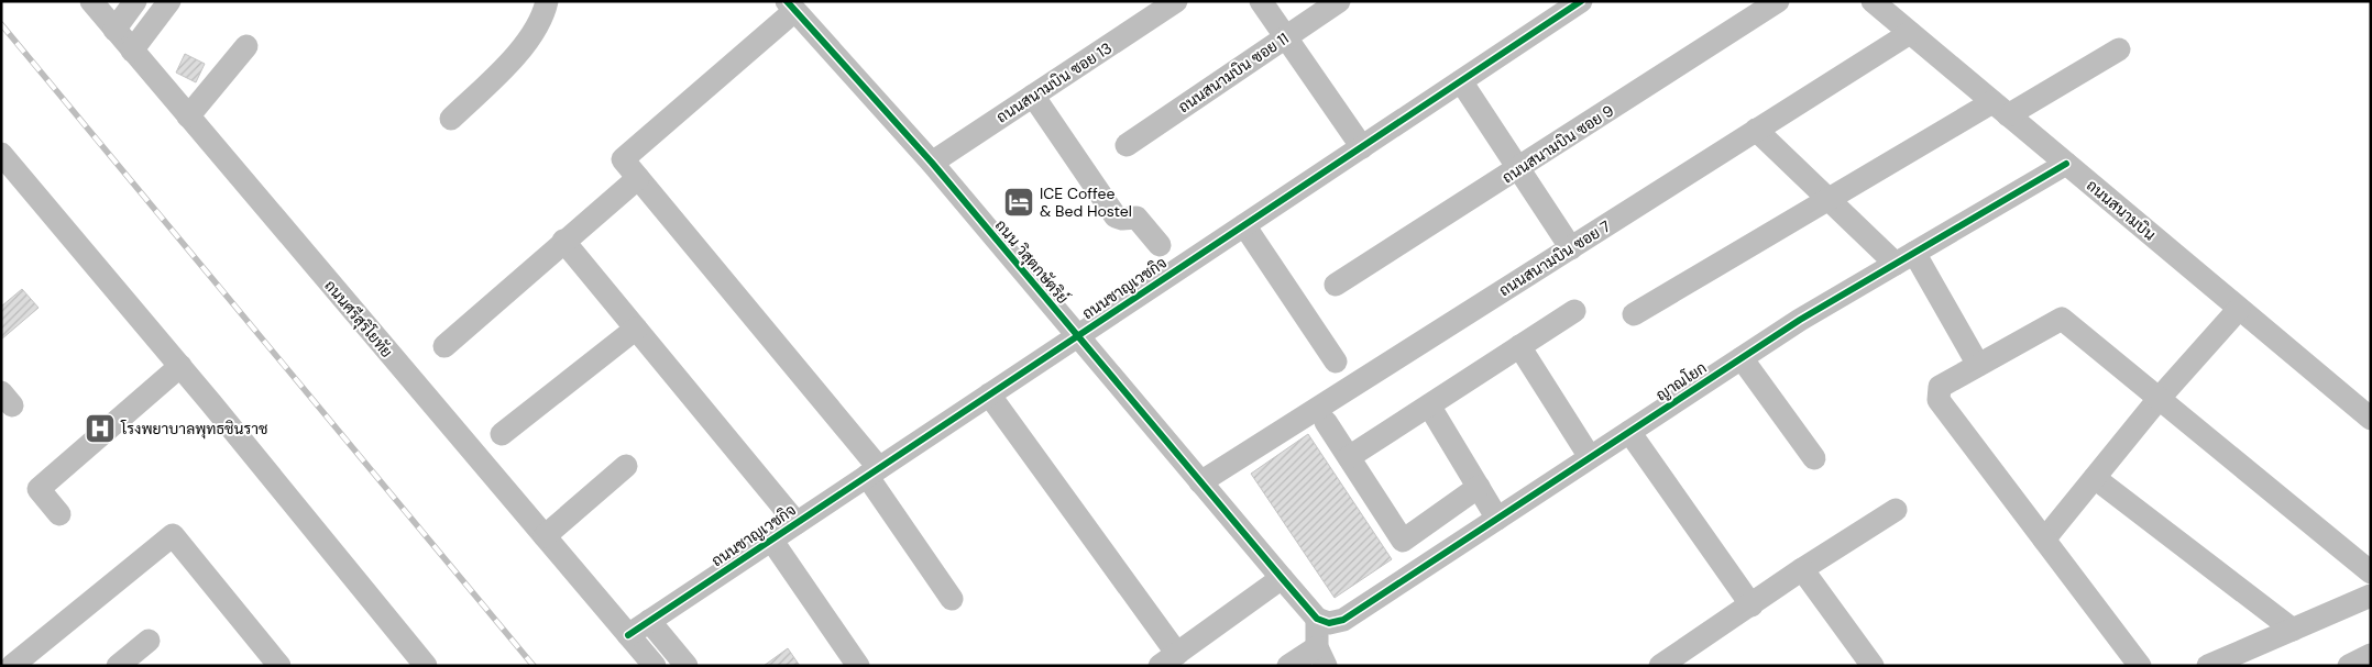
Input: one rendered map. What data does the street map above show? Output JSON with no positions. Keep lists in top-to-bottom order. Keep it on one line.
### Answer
{"streets":{"street":["ถนนสนามบิน ซอย 11","ถนนสนามบิน ซอย 13","ถนนสนามบิน ซอย 9","ถนนสนามบิน","ถนนสนามบิน ซอย 7","ถนน วิสุตกษัตริย์","ถนนชาญเวชกิจ","ถนนศรีสุริโยทัย","ญาณโยก"]},"crossings":[["ถนนสนามบิน ซอย 13","ถนน วิสุตกษัตริย์"],["ถนนสนามบิน","ถนนสนามบิน ซอย 7"],["ถนนสนามบิน","ญาณโยก"],["ถนนสนามบิน ซอย 7","ถนน วิสุตกษัตริย์"],["ถนน วิสุตกษัตริย์","ถนนชาญเวชกิจ"],["ถนน วิสุตกษัตริย์","ญาณโยก"],["ถนนชาญเวชกิจ","ถนนศรีสุริโยทัย"]],"places":{"hotel":["ICE Coffee & Bed Hostel"],"hospital":["โรงพยาบาลพุทธชินราช"]}}
